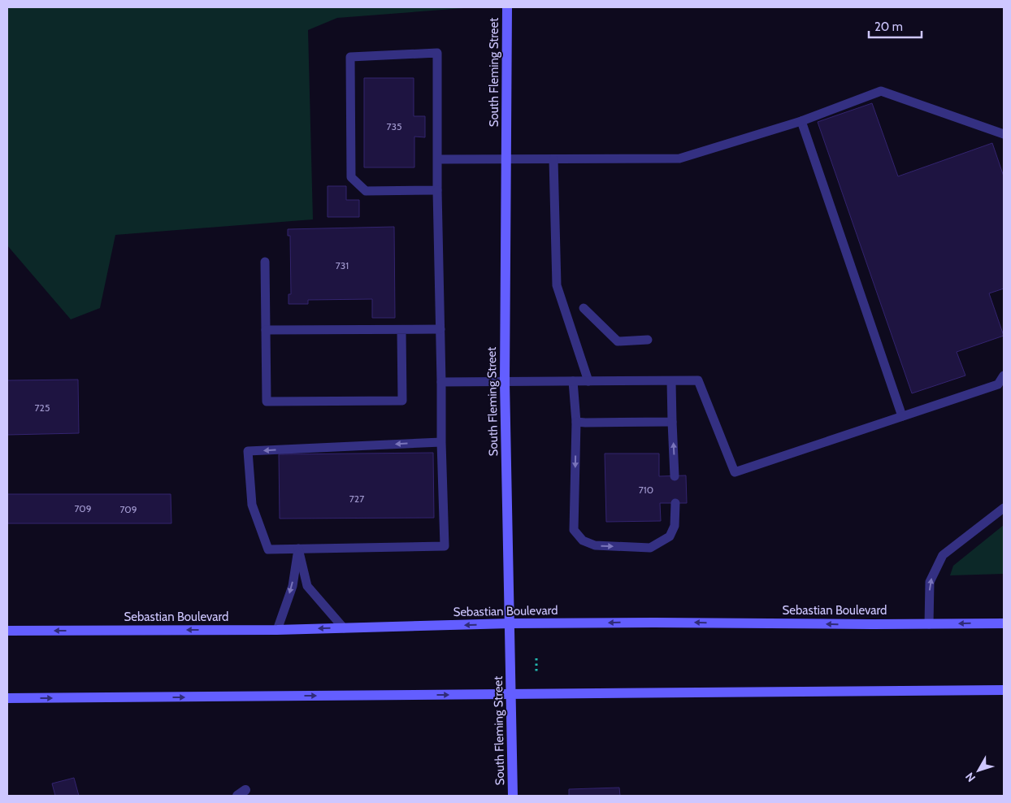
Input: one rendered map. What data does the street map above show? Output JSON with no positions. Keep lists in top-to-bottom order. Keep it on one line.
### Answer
{"streets":{"main road":["South Fleming Street","Sebastian Boulevard"]},"crossings":[["South Fleming Street","Sebastian Boulevard"]],"house_numbers":["735","731","725","710","727","709","709"],"scale_bar":"20 m","north":"bottom left"}
